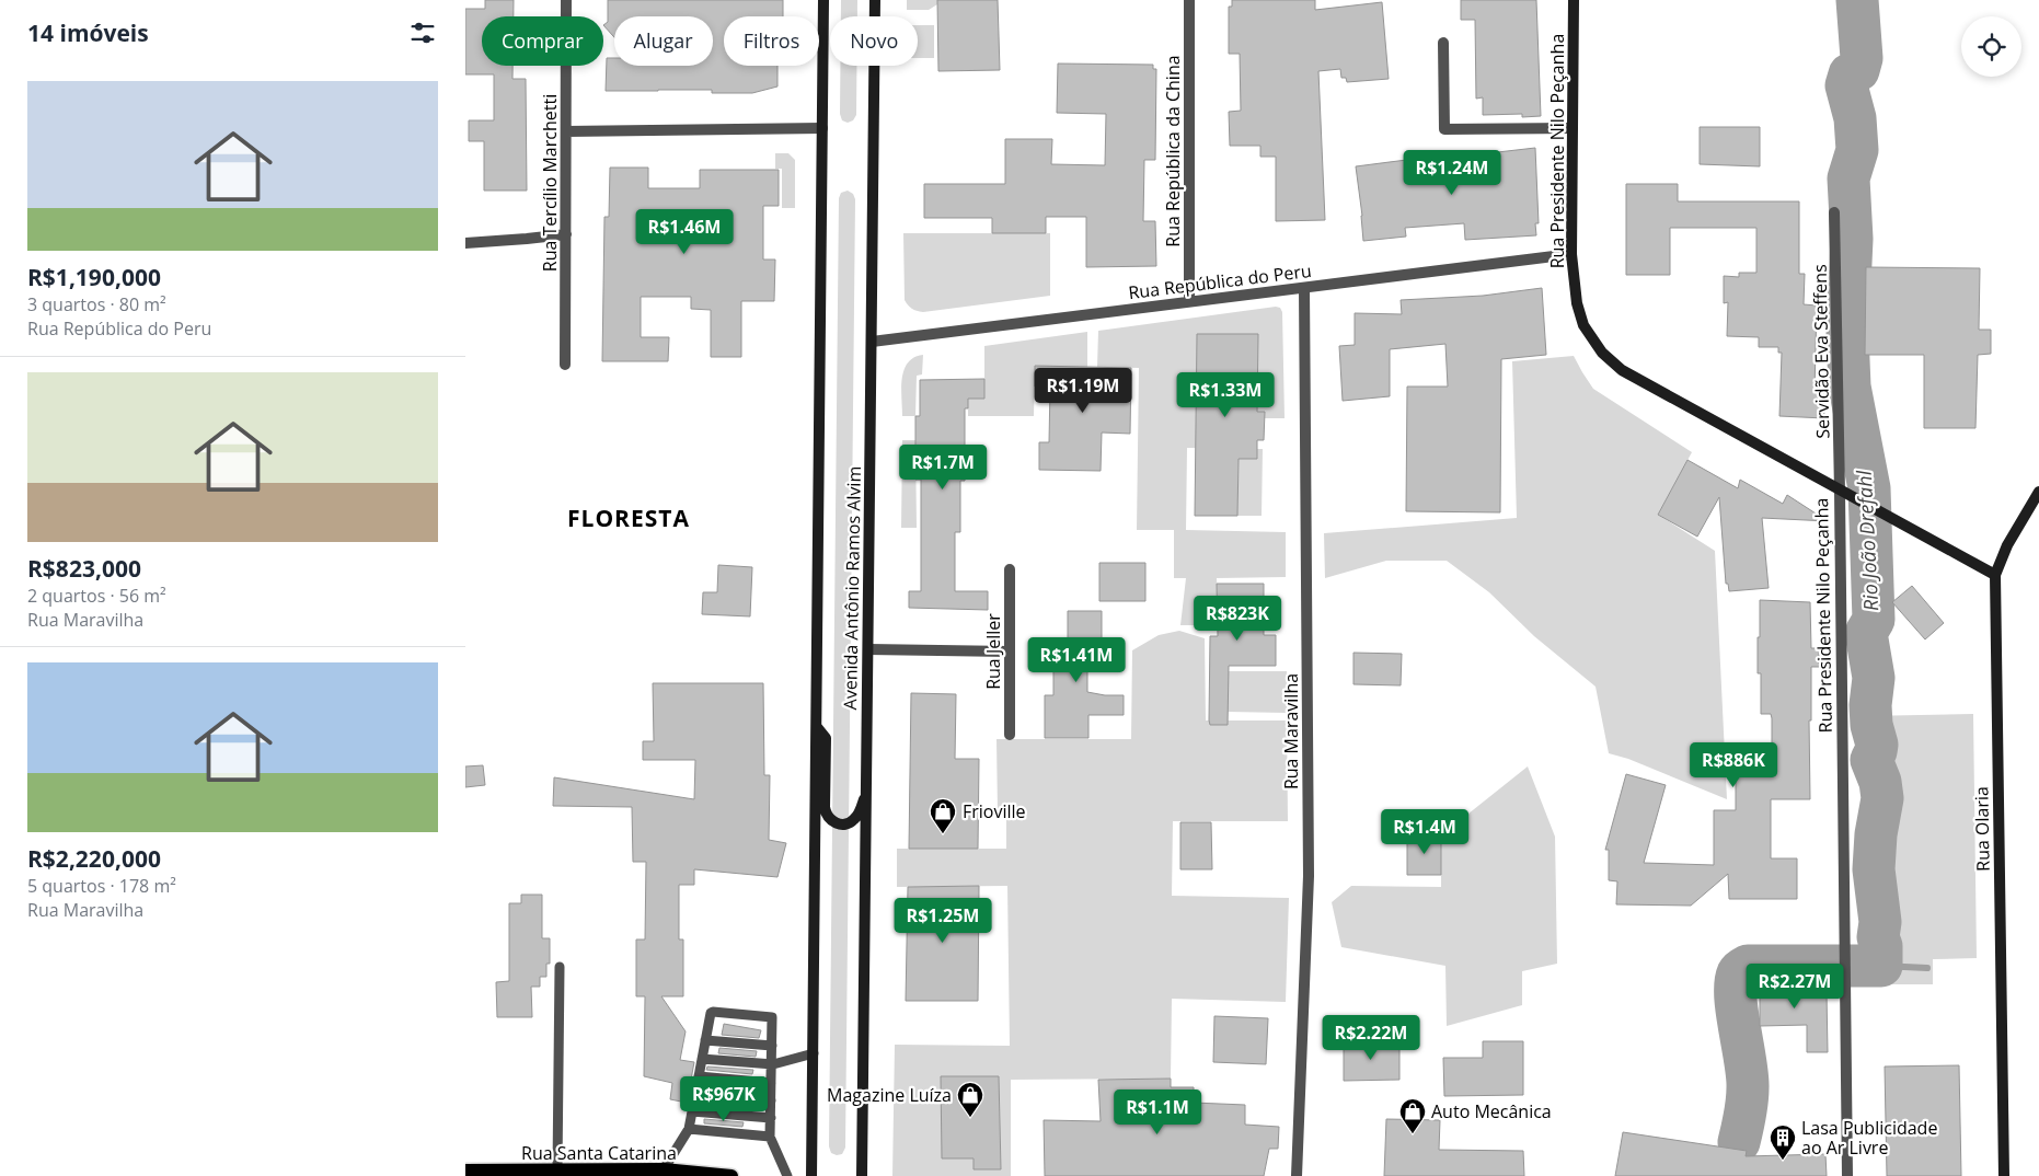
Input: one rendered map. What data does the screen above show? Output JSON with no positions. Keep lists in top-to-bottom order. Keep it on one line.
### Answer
{"streets":{"main road":["Rua Santa Catarina"],"street":["Rua República da China","Rua Presidente Nilo Peçanha","Rua Tercílio Marchetti","Rua República do Peru","Servidão Eva Steffens","Avenida Antônio Ramos Alvim","Rua Jeller","Rua Maravilha","Rua Olaria"]},"crossings":[["Rua República da China","Rua República do Peru"],["Rua Presidente Nilo Peçanha","Rua República do Peru"],["Rua Presidente Nilo Peçanha","Servidão Eva Steffens"],["Rua República do Peru","Avenida Antônio Ramos Alvim"],["Rua República do Peru","Rua Maravilha"]],"districts":["FLORESTA"],"water":["Rio João Drefahl"],"places":{"shop":["Frioville","Magazine Luíza","Auto Mecânica"],"building":["Lasa Publicidade ao Ar Livre"]},"page":{"heading":"14 imóveis","chip":["Comprar","Alugar","Filtros","Novo"],"list":[{"name":"R$1,190,000","note":"3 quartos · 80 m² · Rua República do Peru"},{"name":"R$823,000","note":"2 quartos · 56 m² · Rua Maravilha"},{"name":"R$2,220,000","note":"5 quartos · 178 m² · Rua Maravilha"}],"price":["R$1.24M","R$1.46M","R$1.19M","R$1.33M","R$1.7M","R$823K","R$1.41M","R$886K","R$1.4M","R$1.25M","R$2.27M","R$2.22M","R$967K","R$1.1M"]}}
